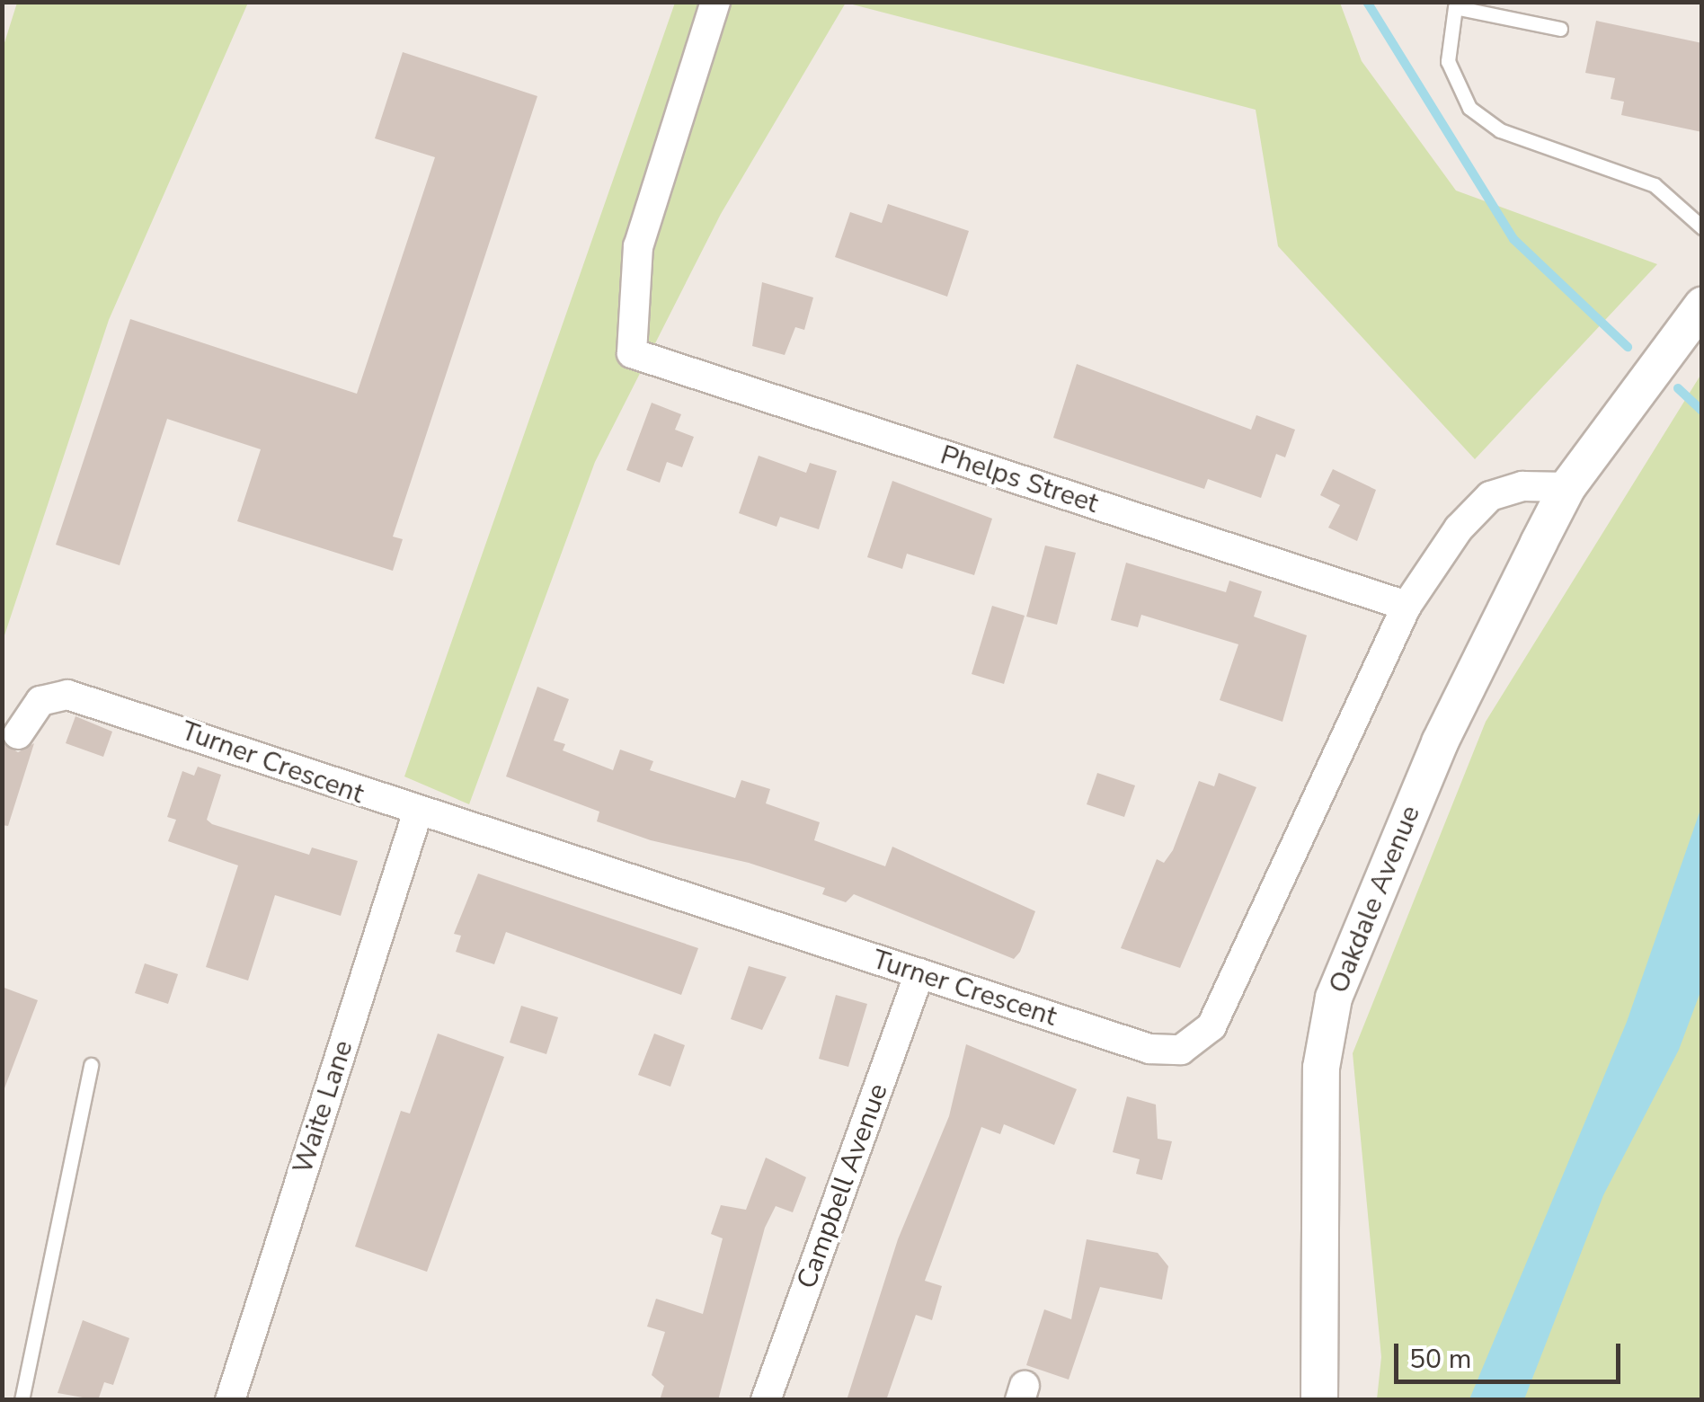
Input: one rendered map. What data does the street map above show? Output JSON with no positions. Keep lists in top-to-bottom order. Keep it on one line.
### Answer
{"streets":{"street":["Phelps Street","Turner Crescent","Oakdale Avenue","Waite Lane","Campbell Avenue"]},"crossings":[["Phelps Street","Turner Crescent"],["Turner Crescent","Oakdale Avenue"],["Turner Crescent","Waite Lane"],["Turner Crescent","Campbell Avenue"]],"scale_bar":"50 m"}
